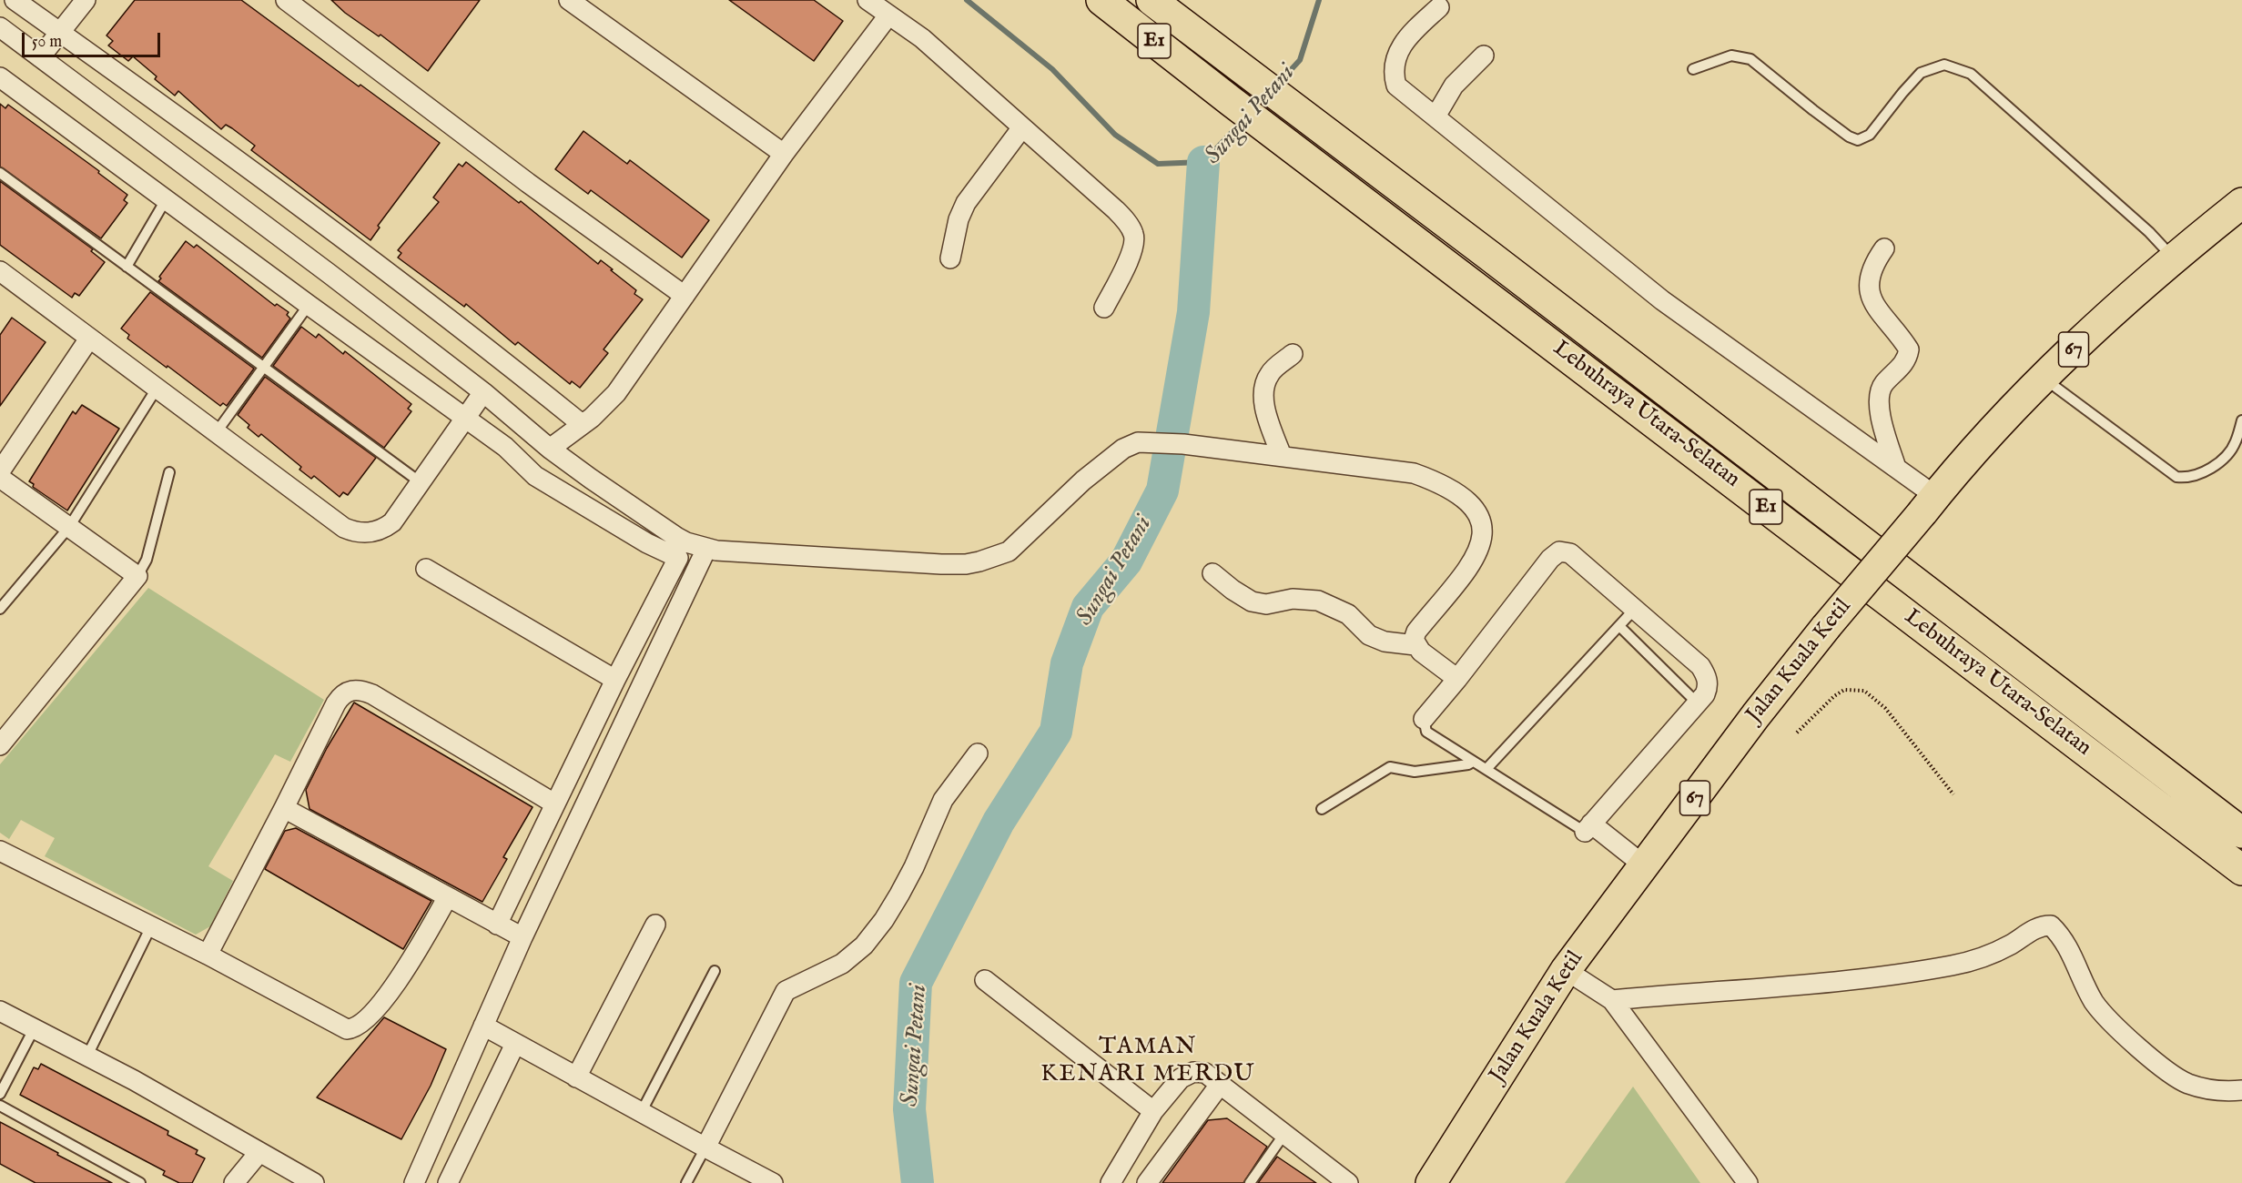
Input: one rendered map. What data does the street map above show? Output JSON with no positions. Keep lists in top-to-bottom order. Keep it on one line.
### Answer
{"streets":{"main road":["E1","67","Lebuhraya Utara–Selatan","Jalan Kuala Ketil"]},"districts":["TAMAN KENARI MERDU"],"water":["Sungai Petani"],"scale_bar":"50 m"}
